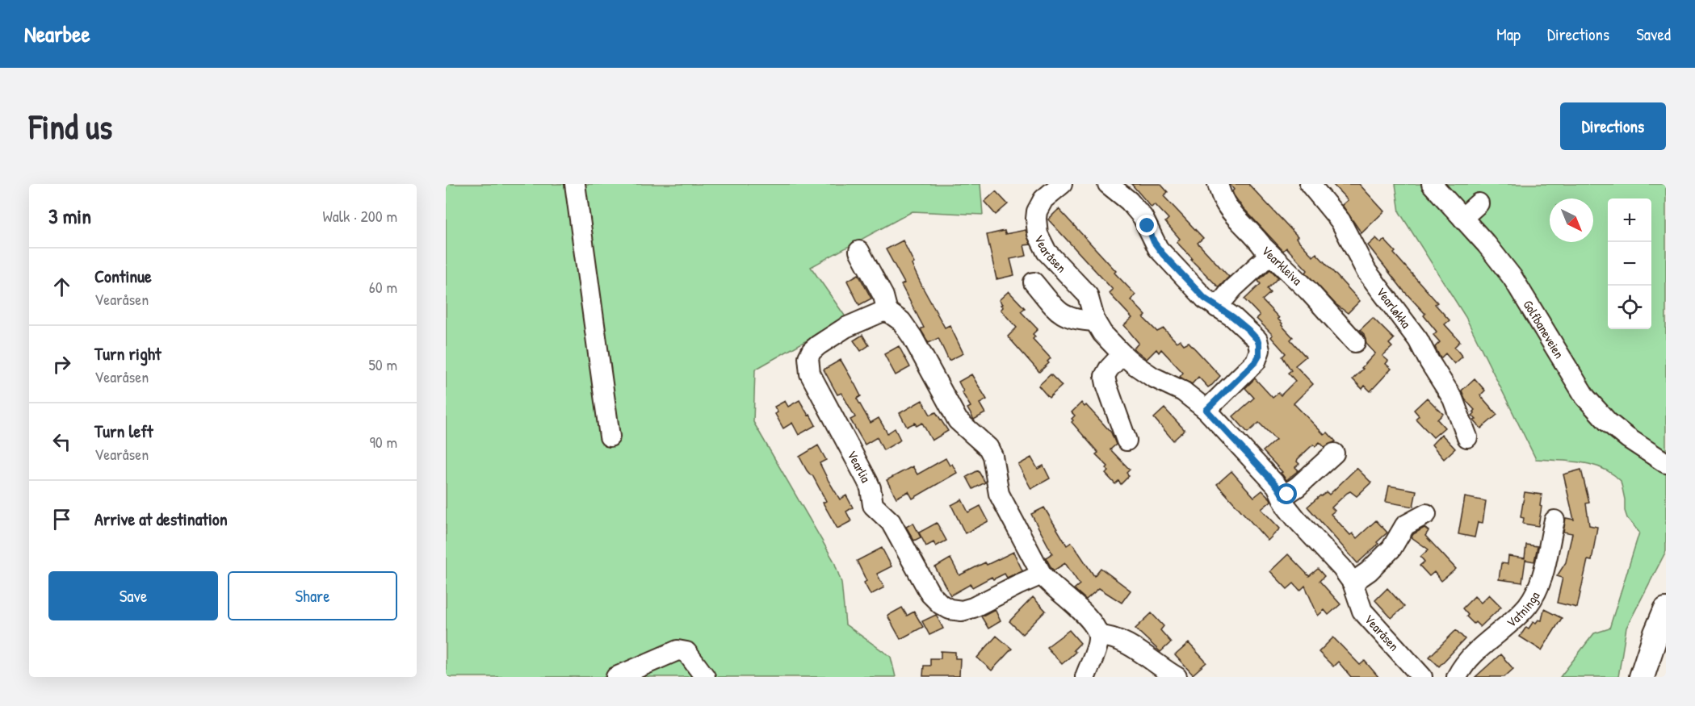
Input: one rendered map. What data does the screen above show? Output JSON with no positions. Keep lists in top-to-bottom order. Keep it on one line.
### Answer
{"streets":{"street":["Vearåsen","Vearkleiva","Vearløkka","Golfbaneveien","Vearlia","Vatninga"]},"north":"bottom right","page":{"header":"Nearbee","nav":["Map","Directions","Saved"],"buttons":["Directions",["Save","Share"]],"title":"Find us","heading":["3 min","Walk · 200 m"],"map_buttons":["+","−"],"list":[["Continue","Vearåsen","60 m"],["Turn right","Vearåsen","50 m"],["Turn left","Vearåsen","90 m"],"Arrive at destination"]}}
